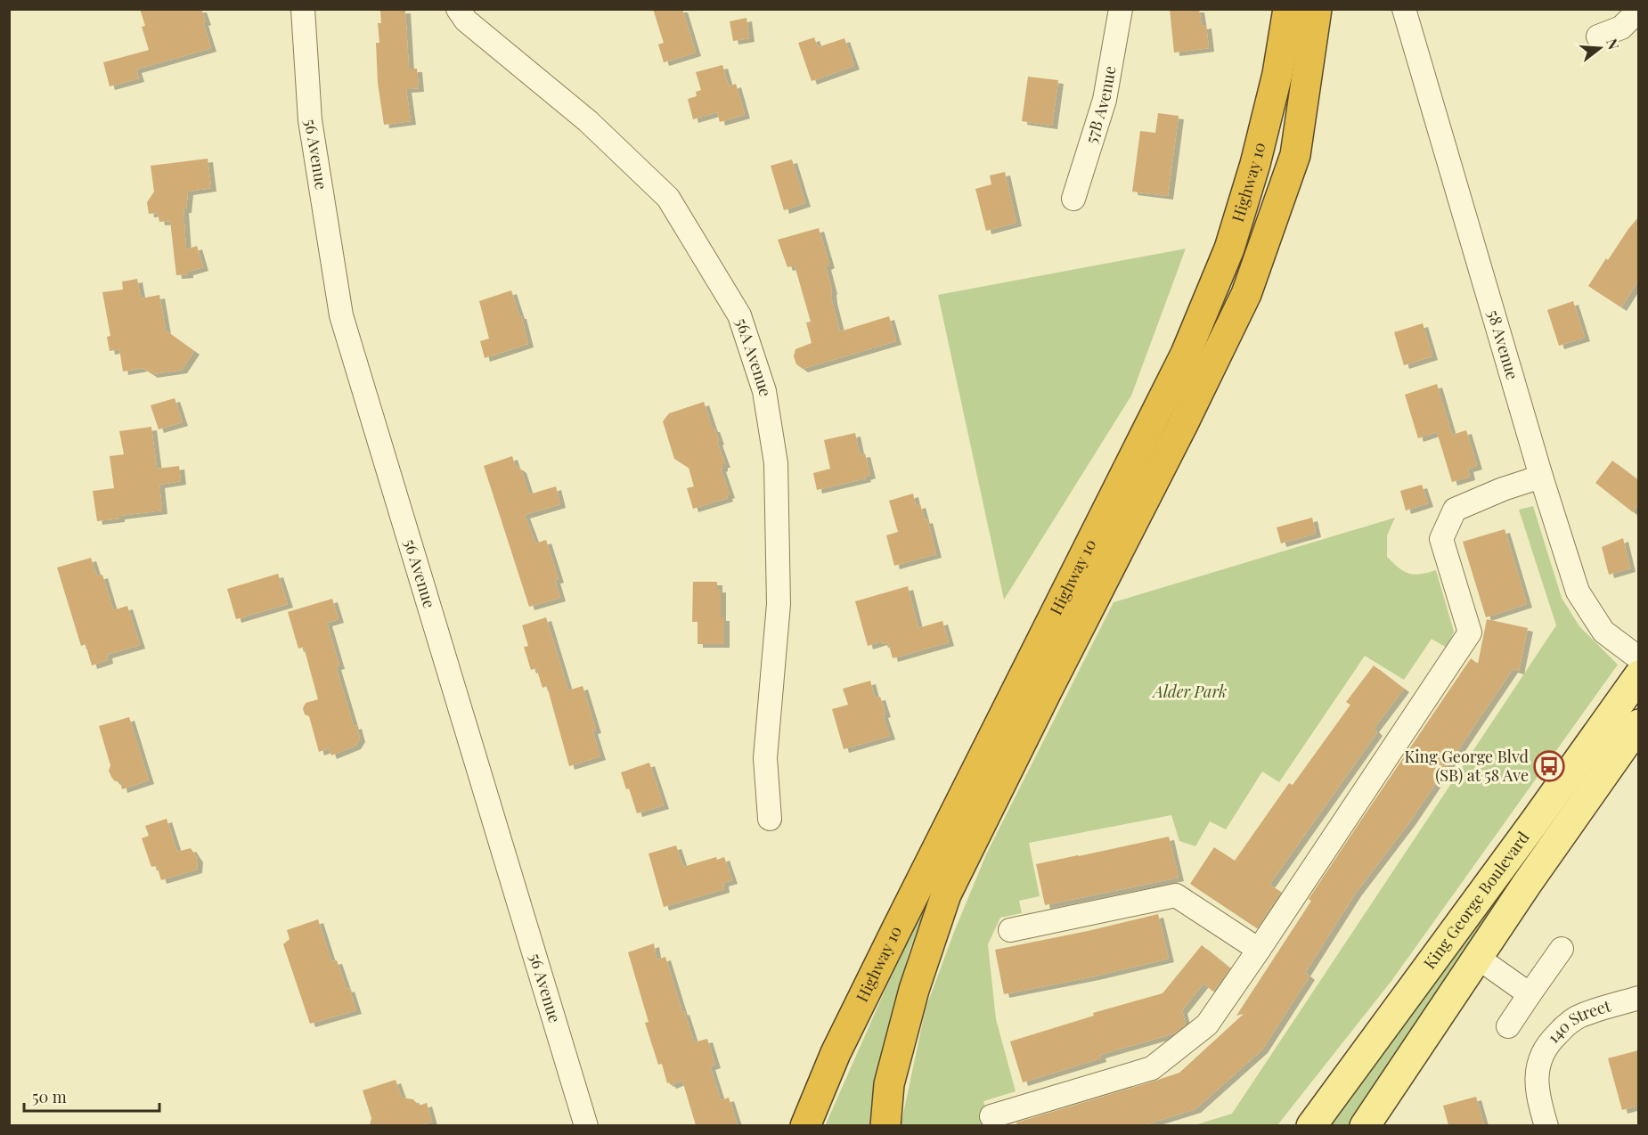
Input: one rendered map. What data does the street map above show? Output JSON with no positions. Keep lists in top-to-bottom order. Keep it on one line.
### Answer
{"streets":{"highway":["Highway 10"],"main road":["King George Boulevard"],"street":["57B Avenue","56 Avenue","58 Avenue","56A Avenue","140 Street"]},"parks":["Alder Park"],"places":{"bus stop":["King George Blvd (SB) at 58 Ave"]},"scale_bar":"50 m","north":"right"}
